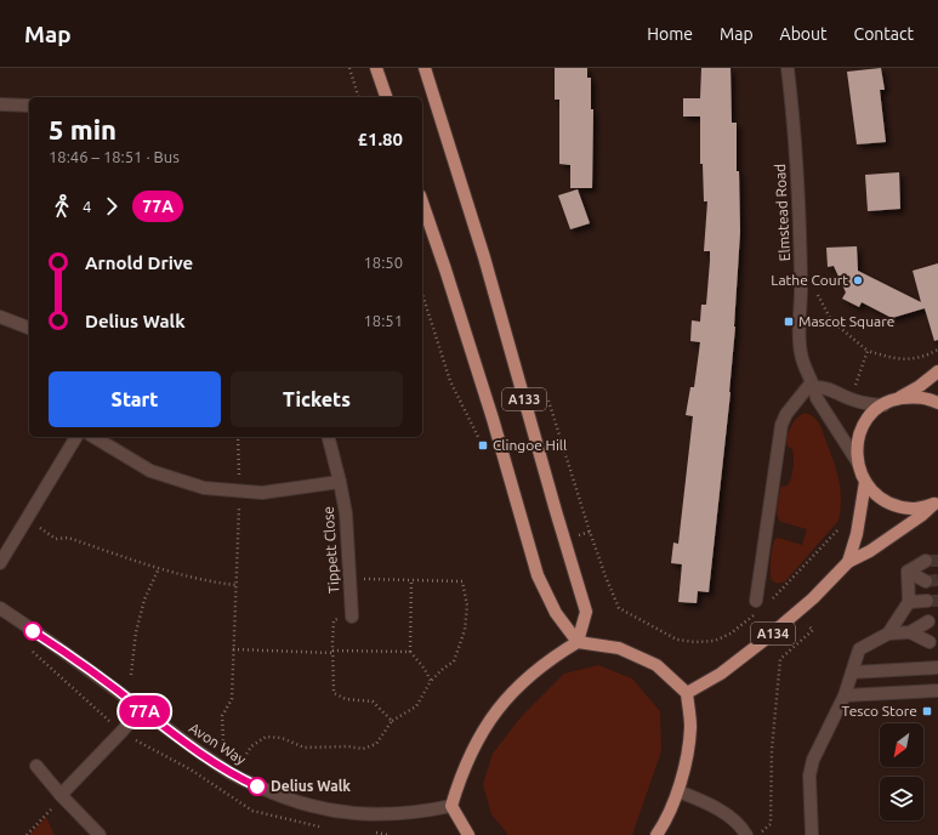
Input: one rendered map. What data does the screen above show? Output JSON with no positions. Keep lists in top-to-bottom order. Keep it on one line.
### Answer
{"streets":{"main road":["A133","A134"],"street":["Elmstead Road","Tippett Close","Avon Way"]},"crossings":[["Elmstead Road","A134"]],"places":{"other":["Lathe Court","Delius Walk"],"transit":["Mascot Square","Clingoe Hill","Tesco Store"]},"lines":["bus line 77A"],"north":"bottom left","page":{"header":"Map","nav":["Home","Map","About","Contact"],"on_map":"77A","heading":["5 min","18:46 – 18:51 · Bus","£1.80"],"legs":["4","77A"],"list":[{"name":"Arnold Drive","value":"18:50"},{"name":"Delius Walk","value":"18:51"}],"buttons":["Start","Tickets"]}}
